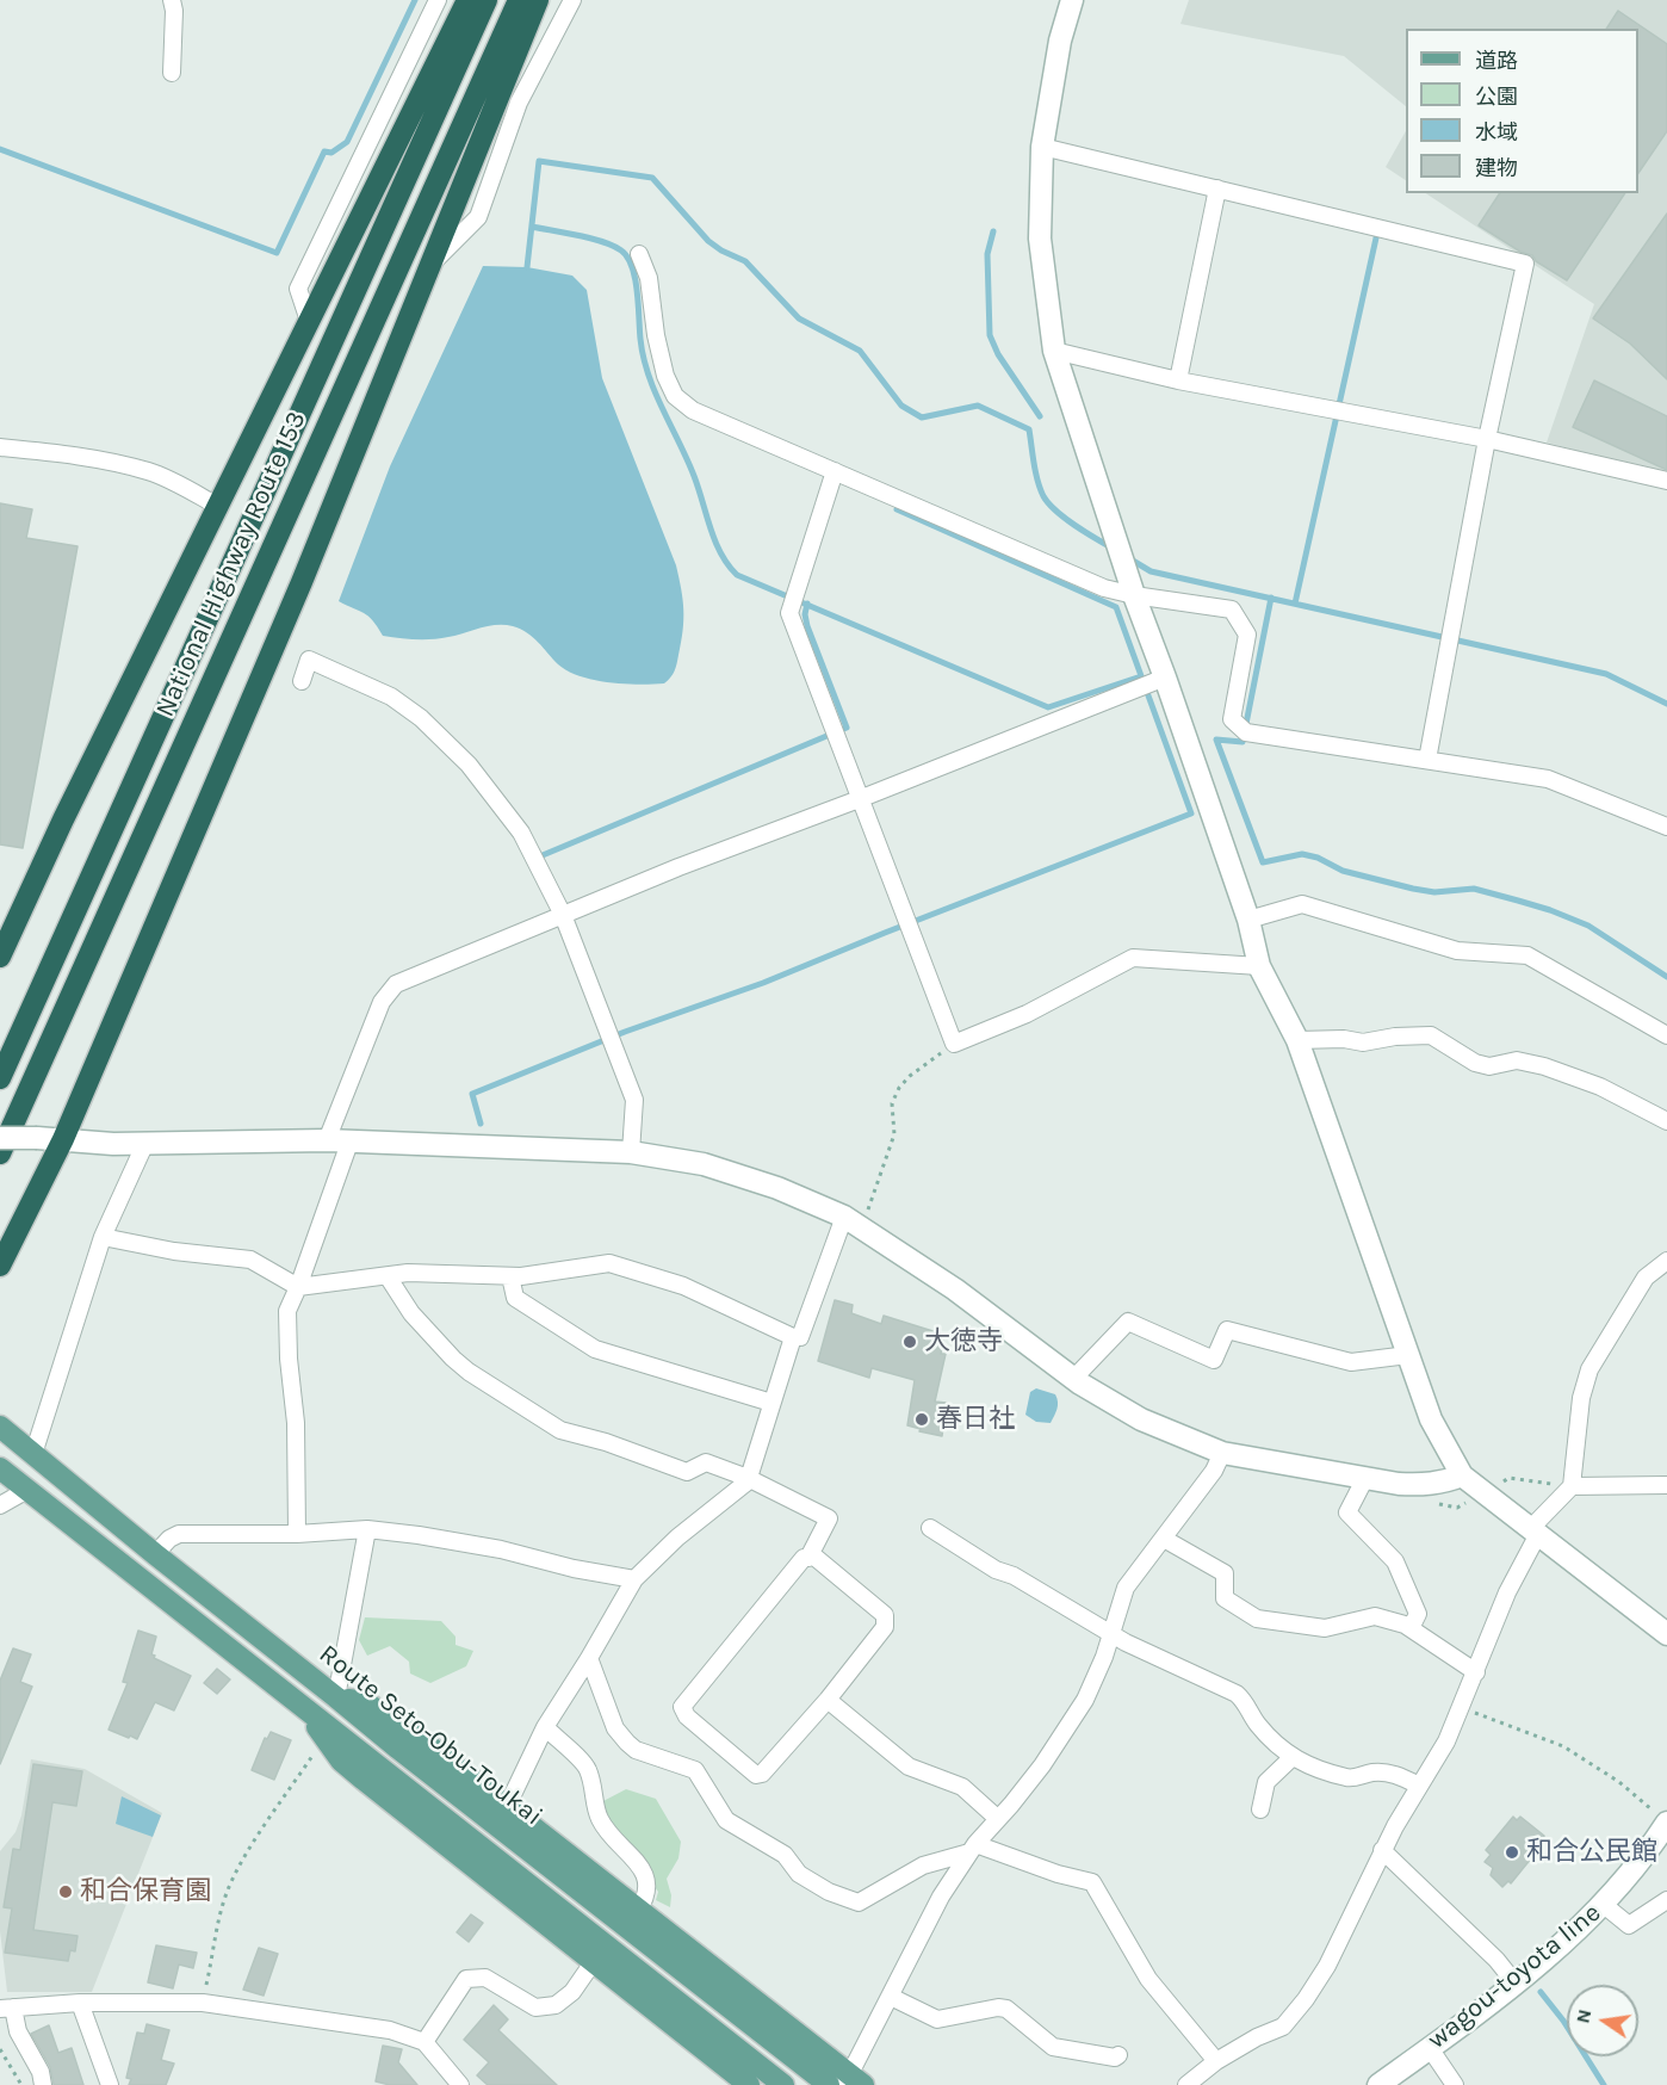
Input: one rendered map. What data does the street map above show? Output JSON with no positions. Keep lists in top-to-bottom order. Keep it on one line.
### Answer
{"streets":{"highway":["National Highway Route 153"],"main road":["Route Seto-Obu-Toukai"],"street":["wagou-toyota line"]},"places":["大徳寺","春日社","和合公民館","和合保育園"],"legend":["道路","公園","水域","建物"],"north":"left"}
